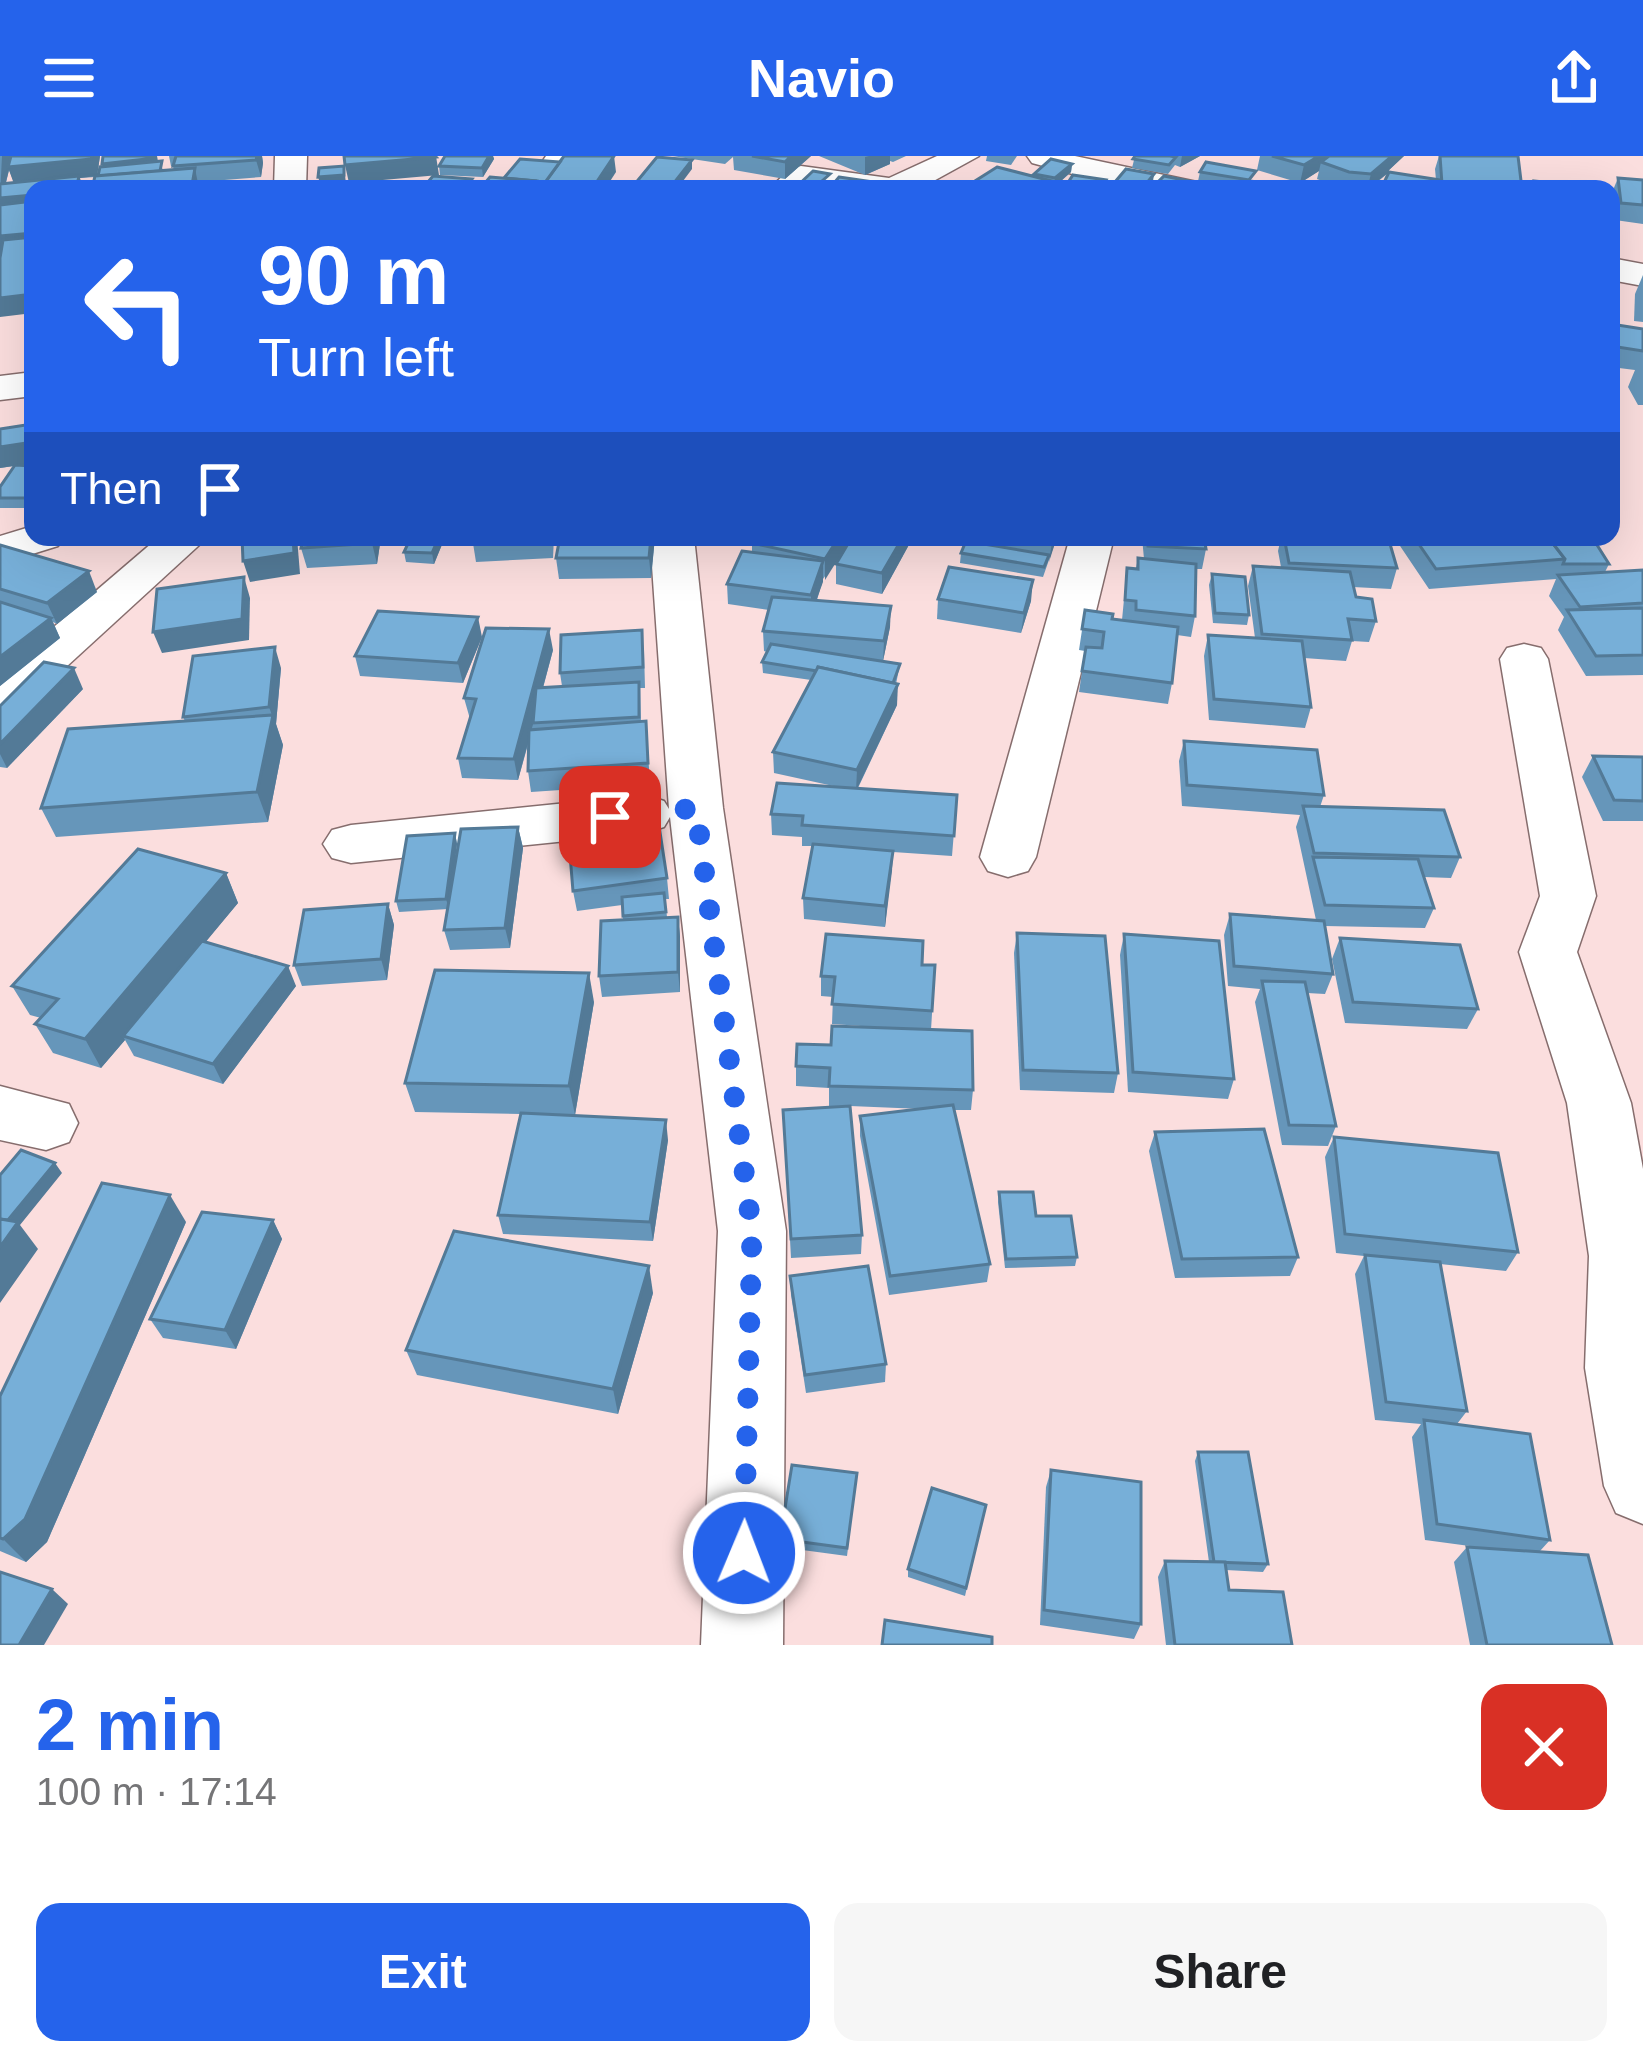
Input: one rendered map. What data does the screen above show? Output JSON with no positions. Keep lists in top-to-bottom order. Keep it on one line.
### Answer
{"page":{"header":"Navio","turn":["90 m","Turn left"],"then":"Then","heading":["2 min","100 m · 17:14"],"buttons":["Exit","Share"]}}
